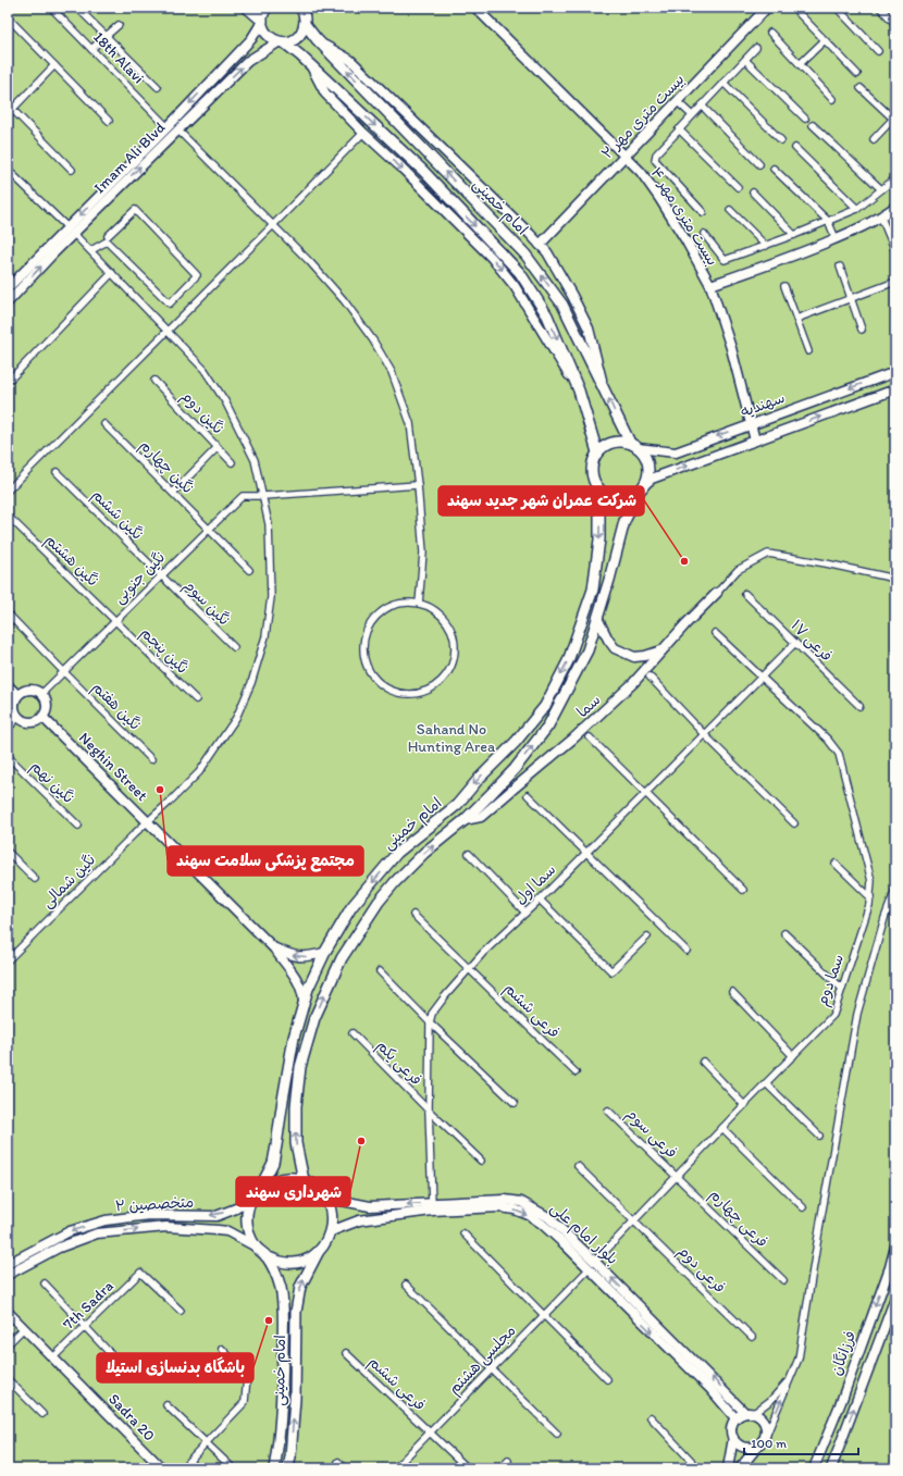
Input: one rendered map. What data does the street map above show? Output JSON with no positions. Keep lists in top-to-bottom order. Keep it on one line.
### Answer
{"streets":{"main road":["امام خمینی"],"street":["18th Alavi","بیست متری مهر ۲","Imam Ali Blvd","بیست متری مهر ۴","سهندیه","نگین دوم","نگین چهارم","نگین ششم","نگین هشتم","نگین جنوبی","نگین سوم","فرعی ۱۷","نگین پنجم","نگین هفتم","سما","Neghin Street","نگین نهم","نگین شمالی","سما اول","سما دوم","فرعی ششم","فرعی یکم","فرعی سوم","متخصصین ۲","فرعی چهارم","بلوار امام علی","فرعی دوم","7th Sadra","فرزانگان","مجلسی هشتم","Sadra 20"]},"crossings":[["18th Alavi","Imam Ali Blvd"],["بیست متری مهر ۲","بیست متری مهر ۴"],["Imam Ali Blvd","امام خمینی"],["Imam Ali Blvd","نگین شمالی"],["امام خمینی","سهندیه"],["امام خمینی","سما"],["امام خمینی","Neghin Street"],["امام خمینی","متخصصین ۲"],["امام خمینی","بلوار امام علی"],["بیست متری مهر ۴","سهندیه"],["نگین چهارم","نگین جنوبی"],["نگین ششم","نگین جنوبی"],["نگین ششم","نگین سوم"],["نگین هشتم","نگین جنوبی"],["نگین هشتم","نگین پنجم"],["نگین جنوبی","نگین سوم"],["نگین جنوبی","نگین پنجم"],["نگین جنوبی","نگین هفتم"],["نگین جنوبی","Neghin Street"],["نگین جنوبی","نگین شمالی"],["فرعی ۱۷","سما اول"],["Neghin Street","نگین شمالی"],["سما اول","سما دوم"],["سما اول","فرعی ششم"],["سما اول","فرعی یکم"],["سما اول","بلوار امام علی"],["سما دوم","فرعی سوم"],["سما دوم","فرعی چهارم"],["سما دوم","بلوار امام علی"],["سما دوم","فرعی دوم"],["فرعی ششم","مجلسی هشتم"],["فرعی سوم","فرعی چهارم"],["متخصصین ۲","بلوار امام علی"],["بلوار امام علی","مجلسی هشتم"],["7th Sadra","Sadra 20"]],"parks":["Sahand No Hunting Area"],"places":["شرکت عمران شهر جدید سهند","مجتمع پزشکی سلامت سهند","شهرداری سهند","باشگاه بدنسازی استیلا"],"scale_bar":"100 m"}
